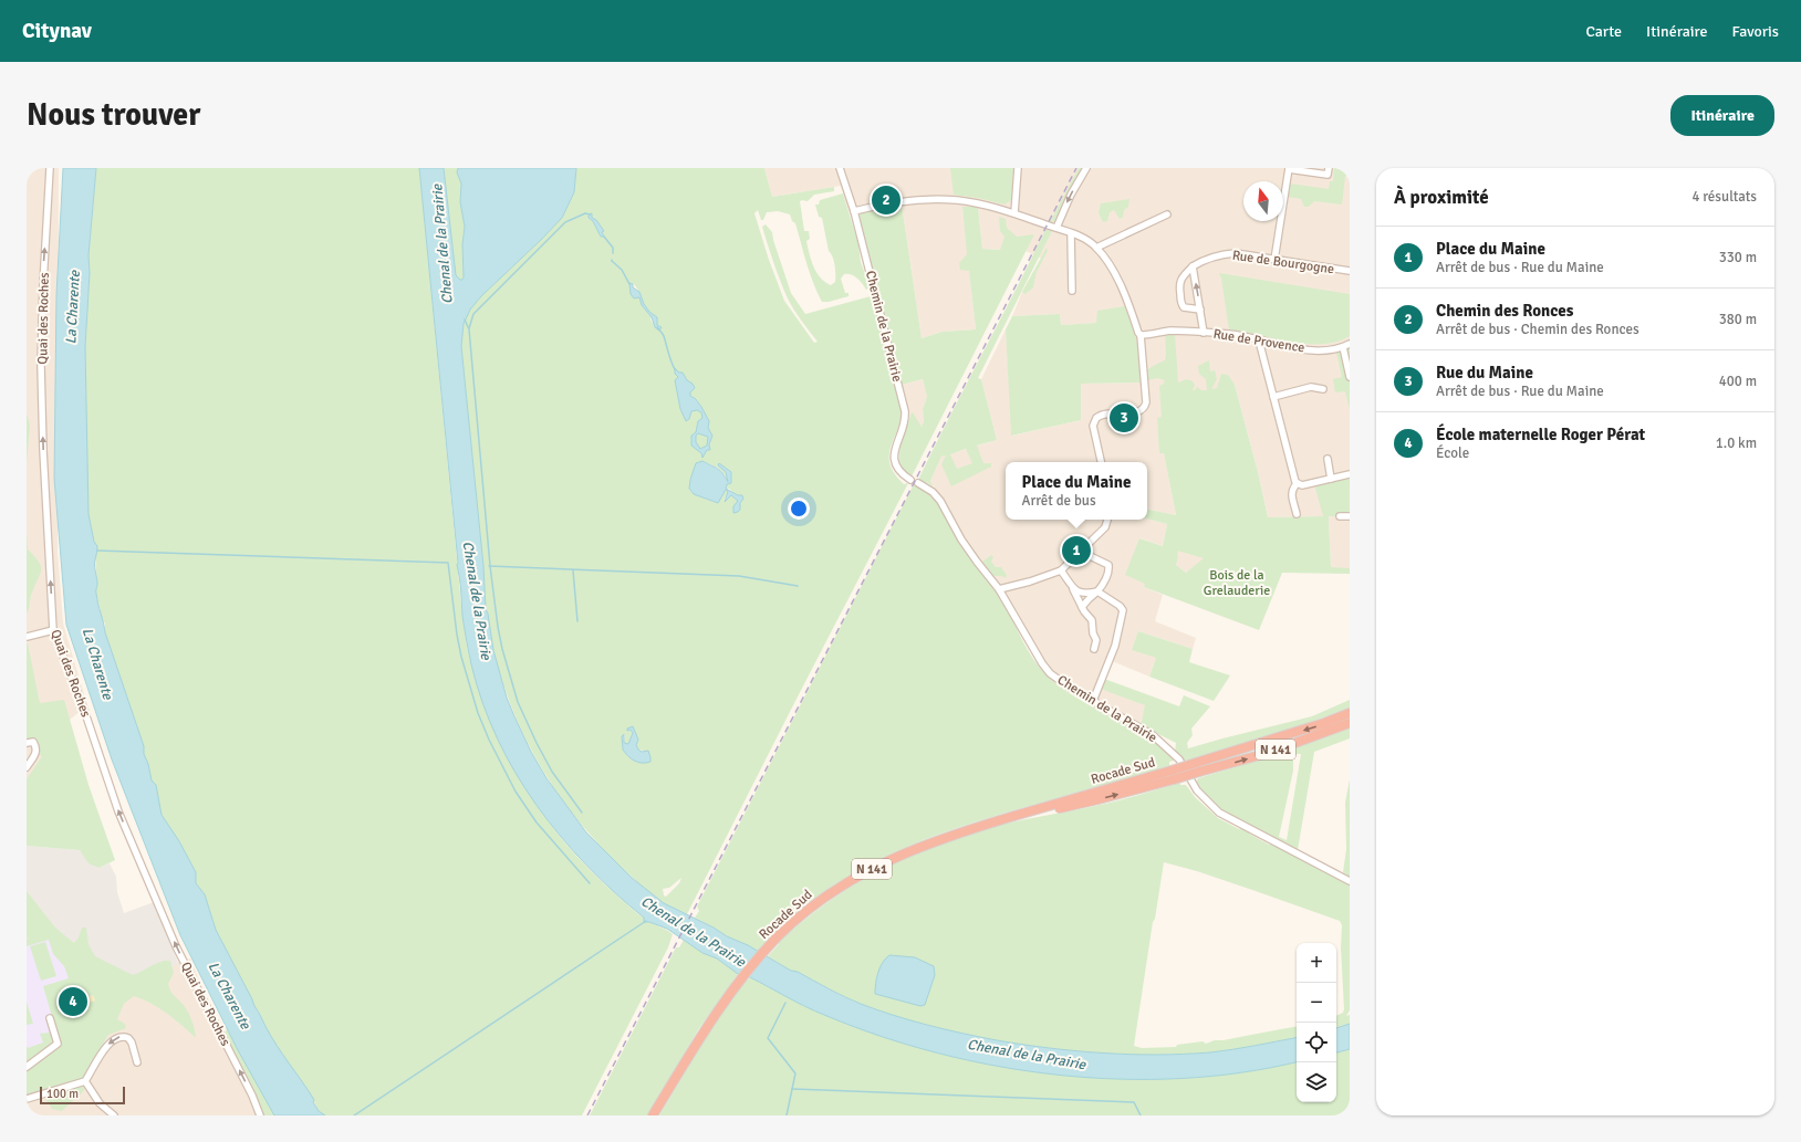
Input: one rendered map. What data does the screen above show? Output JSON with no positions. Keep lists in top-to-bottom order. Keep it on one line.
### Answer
{"streets":{"highway":["N 141","Rocade Sud"],"street":["Rue de Bourgogne","Quai des Roches","Chemin de la Prairie","Rue de Provence"]},"crossings":[["N 141","Rocade Sud"]],"one_way":["Quai des Roches"],"water":["Chenal de la Prairie","La Charente"],"parks":["Bois de la Grelauderie"],"scale_bar":"100 m","north":"top","page":{"header":"Citynav","nav":["Carte","Itinéraire","Favoris"],"buttons":"Itinéraire","title":"Nous trouver","heading":["À proximité","4 résultats"],"pins":["2","3","1","4"],"list":[{"mark":"1","name":"Place du Maine","note":"Arrêt de bus · Rue du Maine","value":"330 m"},{"mark":"2","name":"Chemin des Ronces","note":"Arrêt de bus · Chemin des Ronces","value":"380 m"},{"mark":"3","name":"Rue du Maine","note":"Arrêt de bus · Rue du Maine","value":"400 m"},{"mark":"4","name":"École maternelle Roger Pérat","note":"École","value":"1.0 km"}],"popup":["Place du Maine","Arrêt de bus"],"map_buttons":["+","−"],"scale":"100 m"}}
